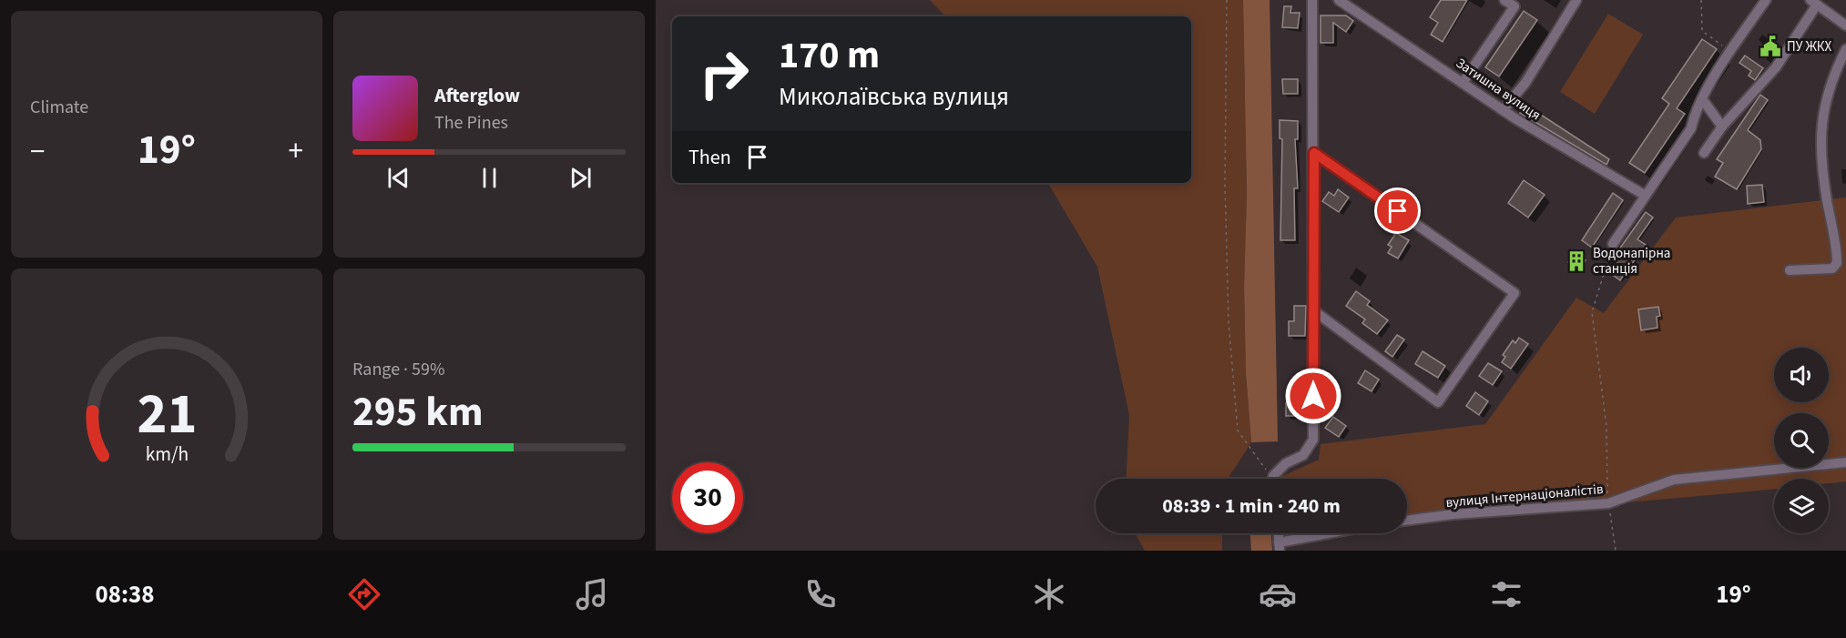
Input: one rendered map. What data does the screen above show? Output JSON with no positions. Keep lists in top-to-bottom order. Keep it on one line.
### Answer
{"streets":{"street":["Затишна вулиця","вулиця Інтернаціоналістів"]},"places":{"public building":["ПУ ЖКХ"],"building":["Водонапірна станція"]},"page":{"tile":["Climate",["Range · 59%","295 km"]],"turn":["170 m","Миколаївська вулиця"],"song":["Afterglow","The Pines"],"heat":["−","19°","+"],"then":"Then","limit":"30","trip":"08:39 · 1 min · 240 m","tabs":["08:38","19°"],"gauge":["21","km/h"]}}
